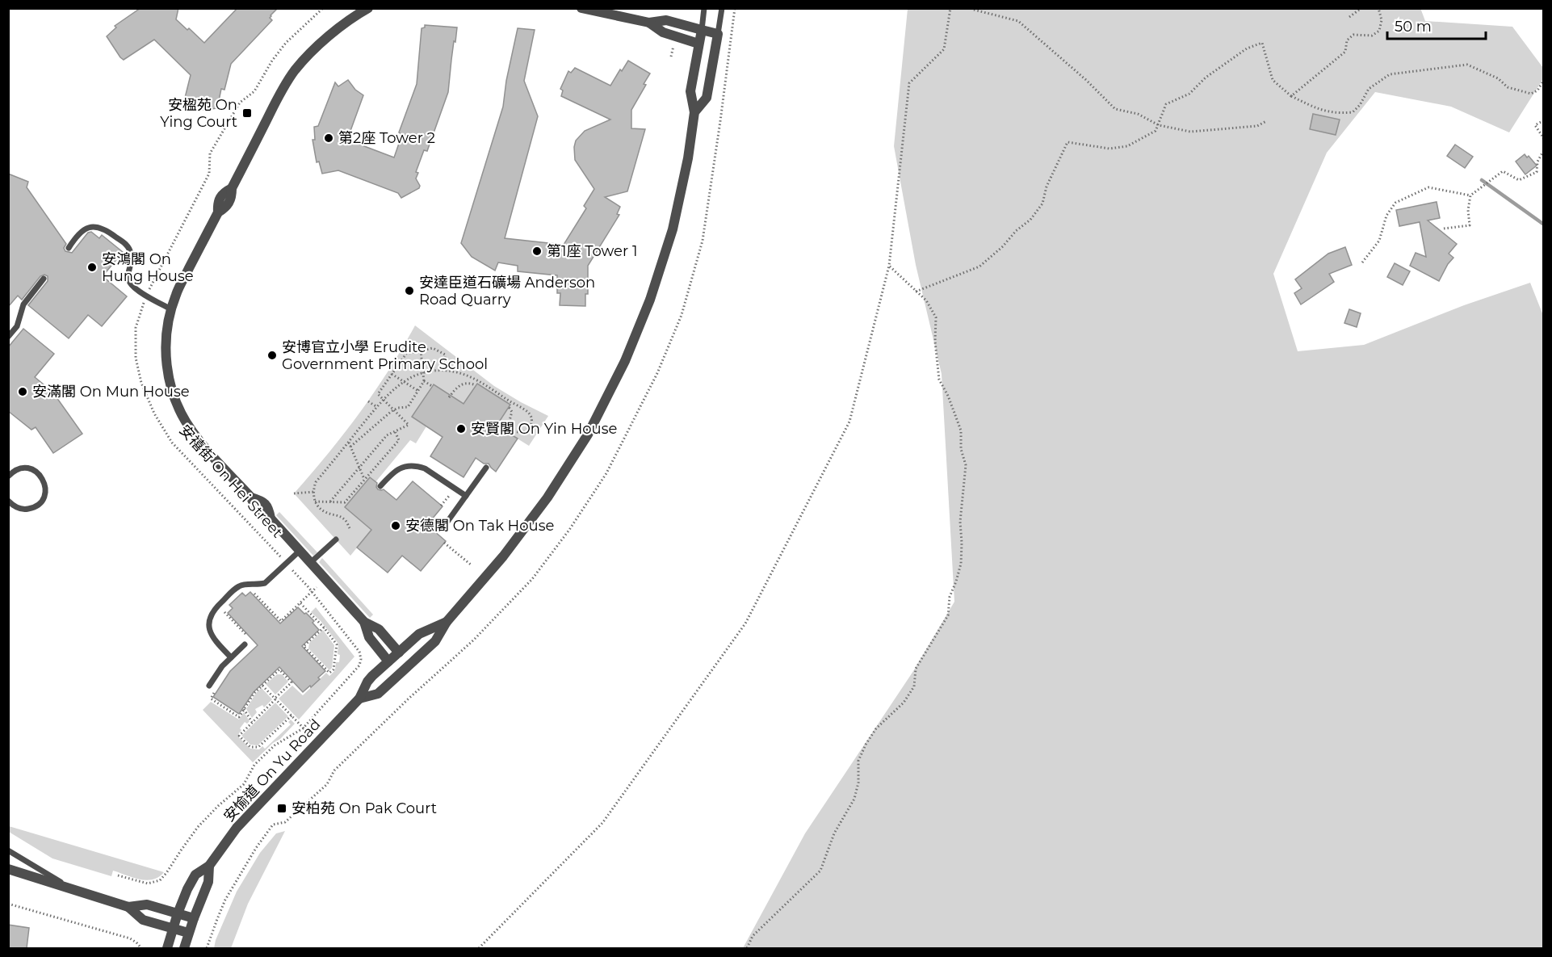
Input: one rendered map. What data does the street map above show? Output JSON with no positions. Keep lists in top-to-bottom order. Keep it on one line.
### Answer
{"streets":{"street":["安禧街 On Hei Street","安愉道 On Yu Road"]},"crossings":[["安禧街 On Hei Street","安愉道 On Yu Road"]],"places":{"transit":["安楹苑 On Ying Court","安柏苑 On Pak Court"],"other":["第2座 Tower 2","第1座 Tower 1","安鴻閣 On Hung House","安達臣道石礦場 Anderson Road Quarry","安博官立小學 Erudite Government Primary School","安滿閣 On Mun House","安賢閣 On Yin House","安德閣 On Tak House"]},"scale_bar":"50 m"}
